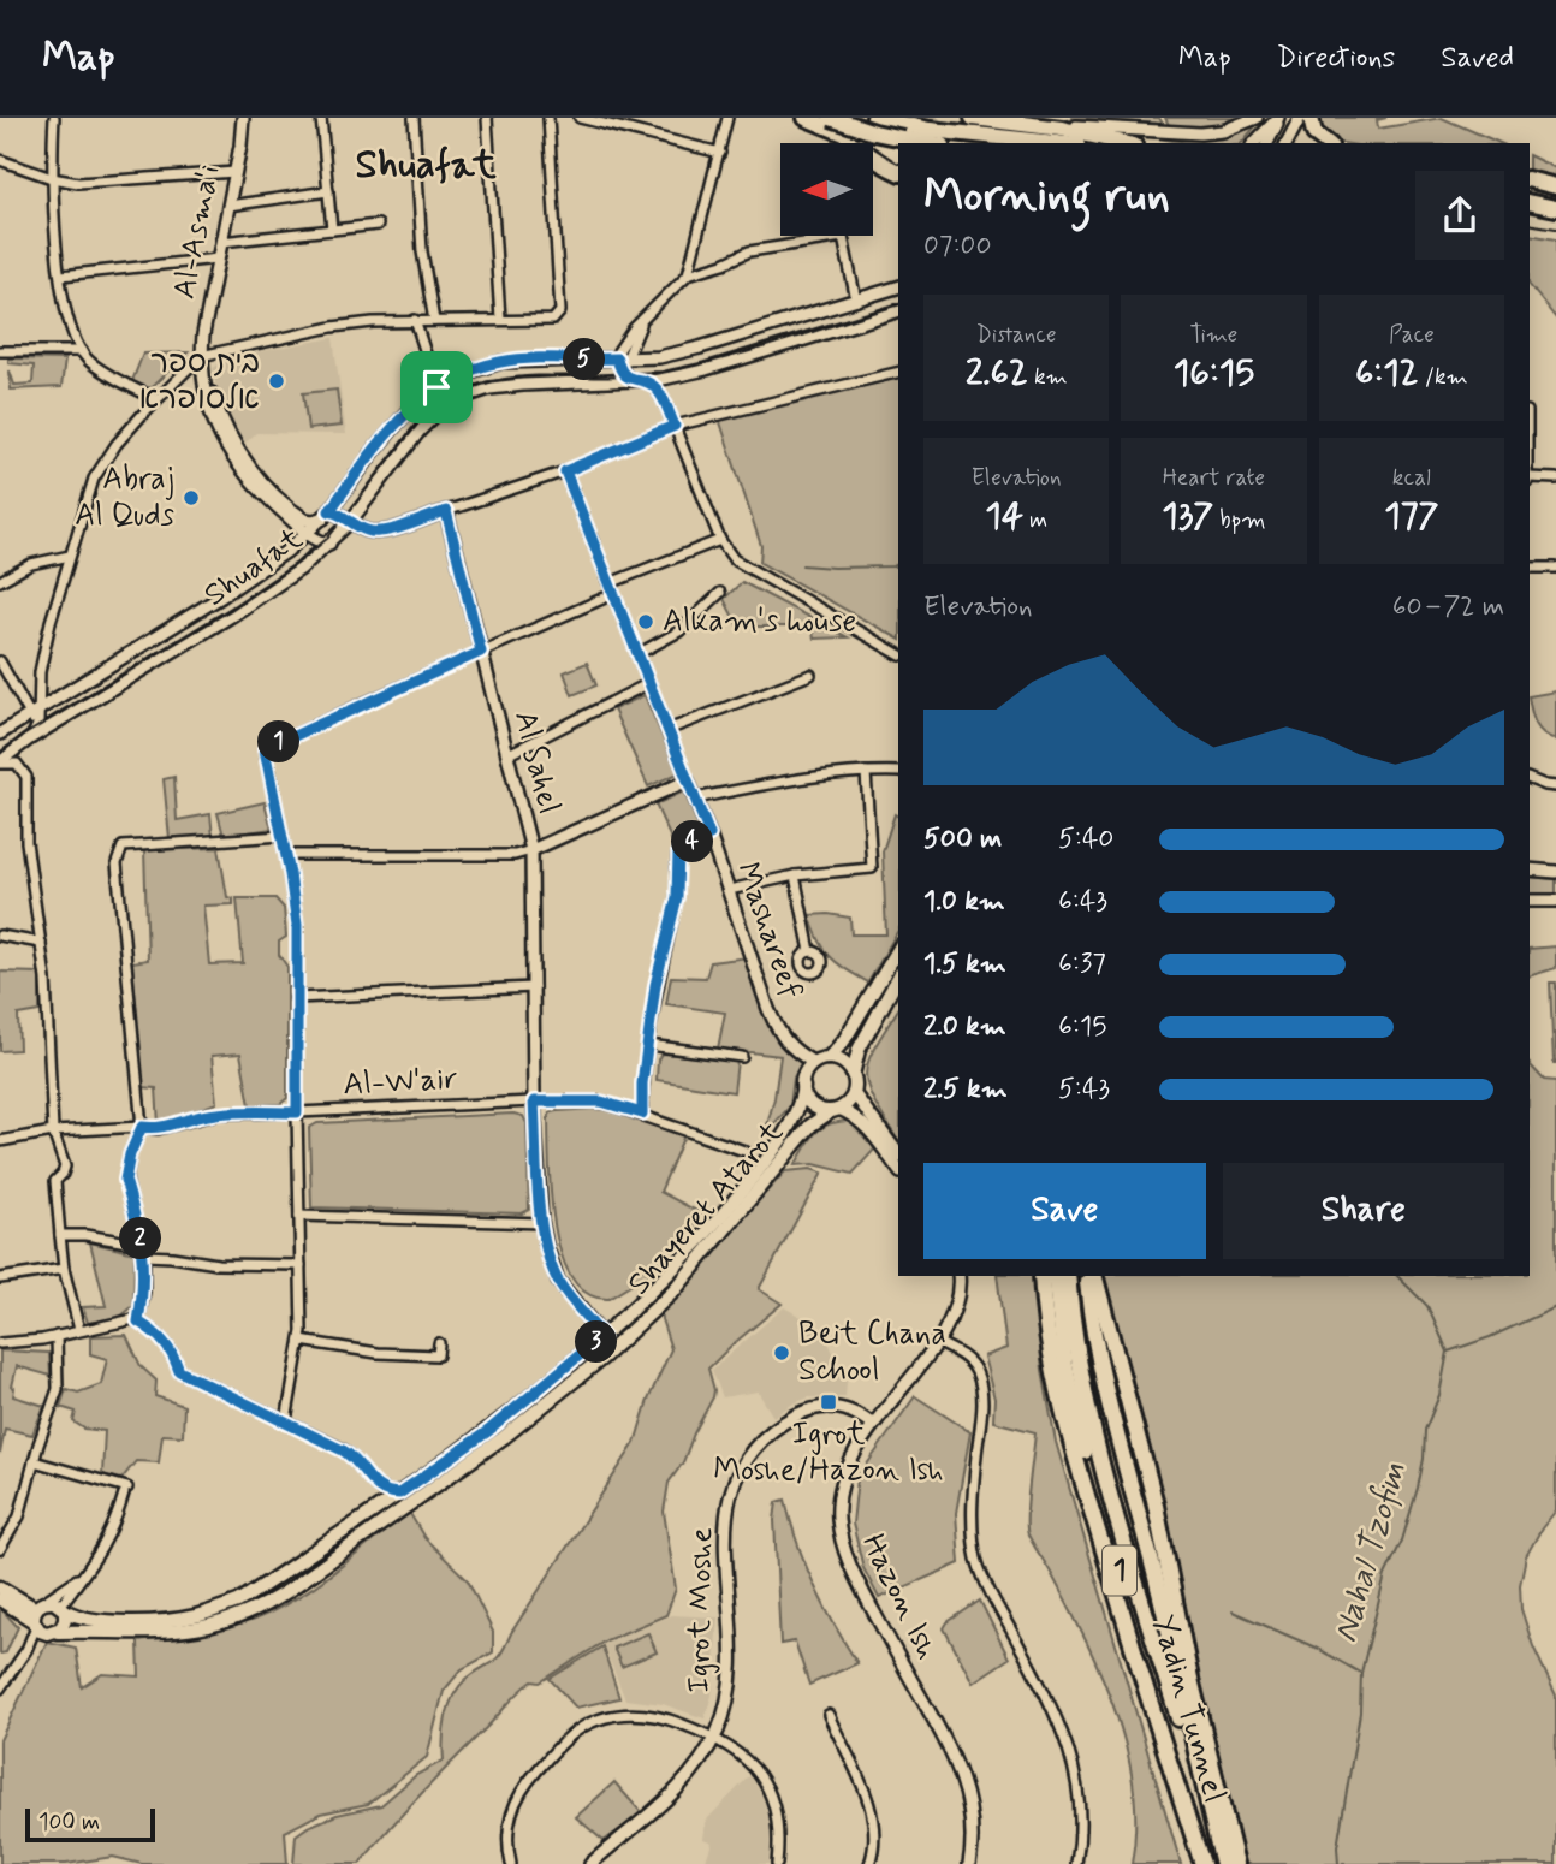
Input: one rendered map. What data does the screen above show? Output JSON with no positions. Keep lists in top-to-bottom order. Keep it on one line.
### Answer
{"streets":{"highway":["1","Yadin Tunnel"],"main road":["Shayeret Atarot"],"street":["Al-Asma'i","Shuafat","Al Sahel","Mashareef","Al-W'air","Hazon Ish","Igrot Moshe"]},"crossings":[["Al Sahel","Al-W'air"],["Al Sahel","Shayeret Atarot"],["Mashareef","Shayeret Atarot"],["1","Yadin Tunnel"],["Hazon Ish","Igrot Moshe"]],"districts":["Shuafat"],"water":["Nahal Tzofim"],"places":{"other":["בית ספר אלסופרא","Abraj Al Quds","Alkam's house","Beit Chana School"],"transit":["Igrot Moshe/Hazon Ish"]},"scale_bar":"100 m","north":"left","page":{"header":"Map","nav":["Map","Directions","Saved"],"heading":["Morning run","07:00"],"stats":[["Distance","2.62 km"],["Time","16:15"],["Pace","6:12 /km"],["Elevation","14 m"],["Heart rate","137 bpm"],["kcal","177"]],"pins":["5","1","4","2","3"],"chart":["Elevation","60–72 m"],"list":[{"name":"500 m","note":"5:40"},{"name":"1.0 km","note":"6:43"},{"name":"1.5 km","note":"6:37"},{"name":"2.0 km","note":"6:15"},{"name":"2.5 km","note":"5:43"}],"buttons":["Save","Share"],"scale":"100 m"}}
